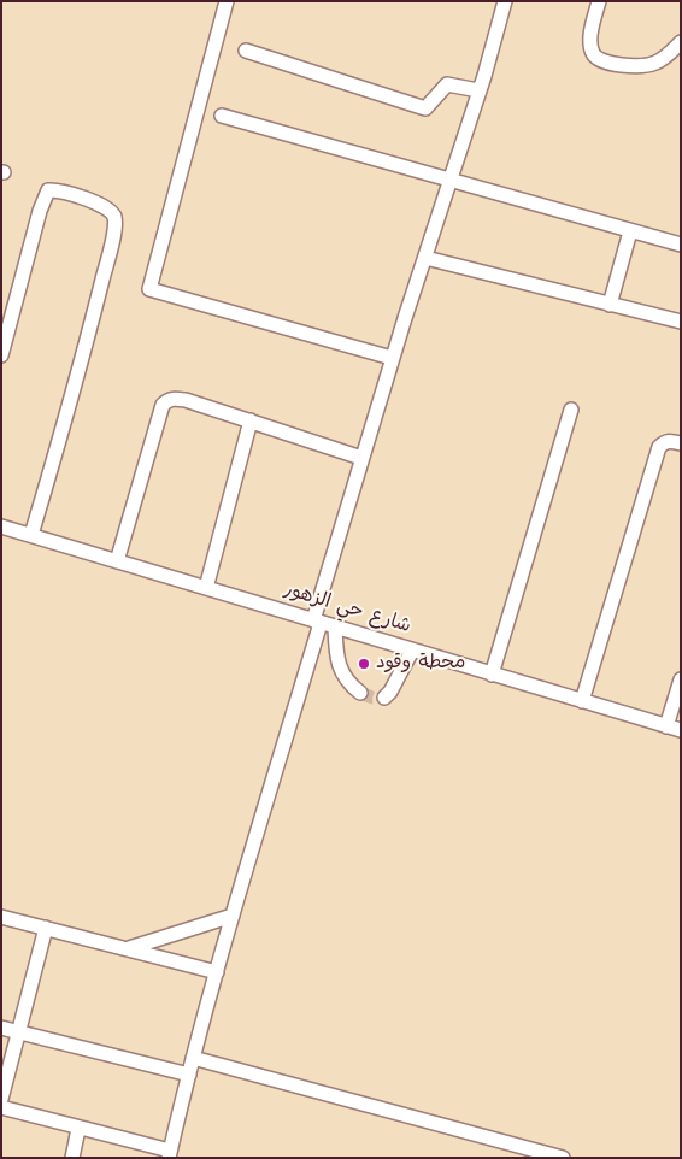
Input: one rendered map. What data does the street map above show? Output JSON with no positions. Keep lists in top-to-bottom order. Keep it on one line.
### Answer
{"streets":{"street":["شارع حي الزهور"]},"places":["محطة وقود"]}
